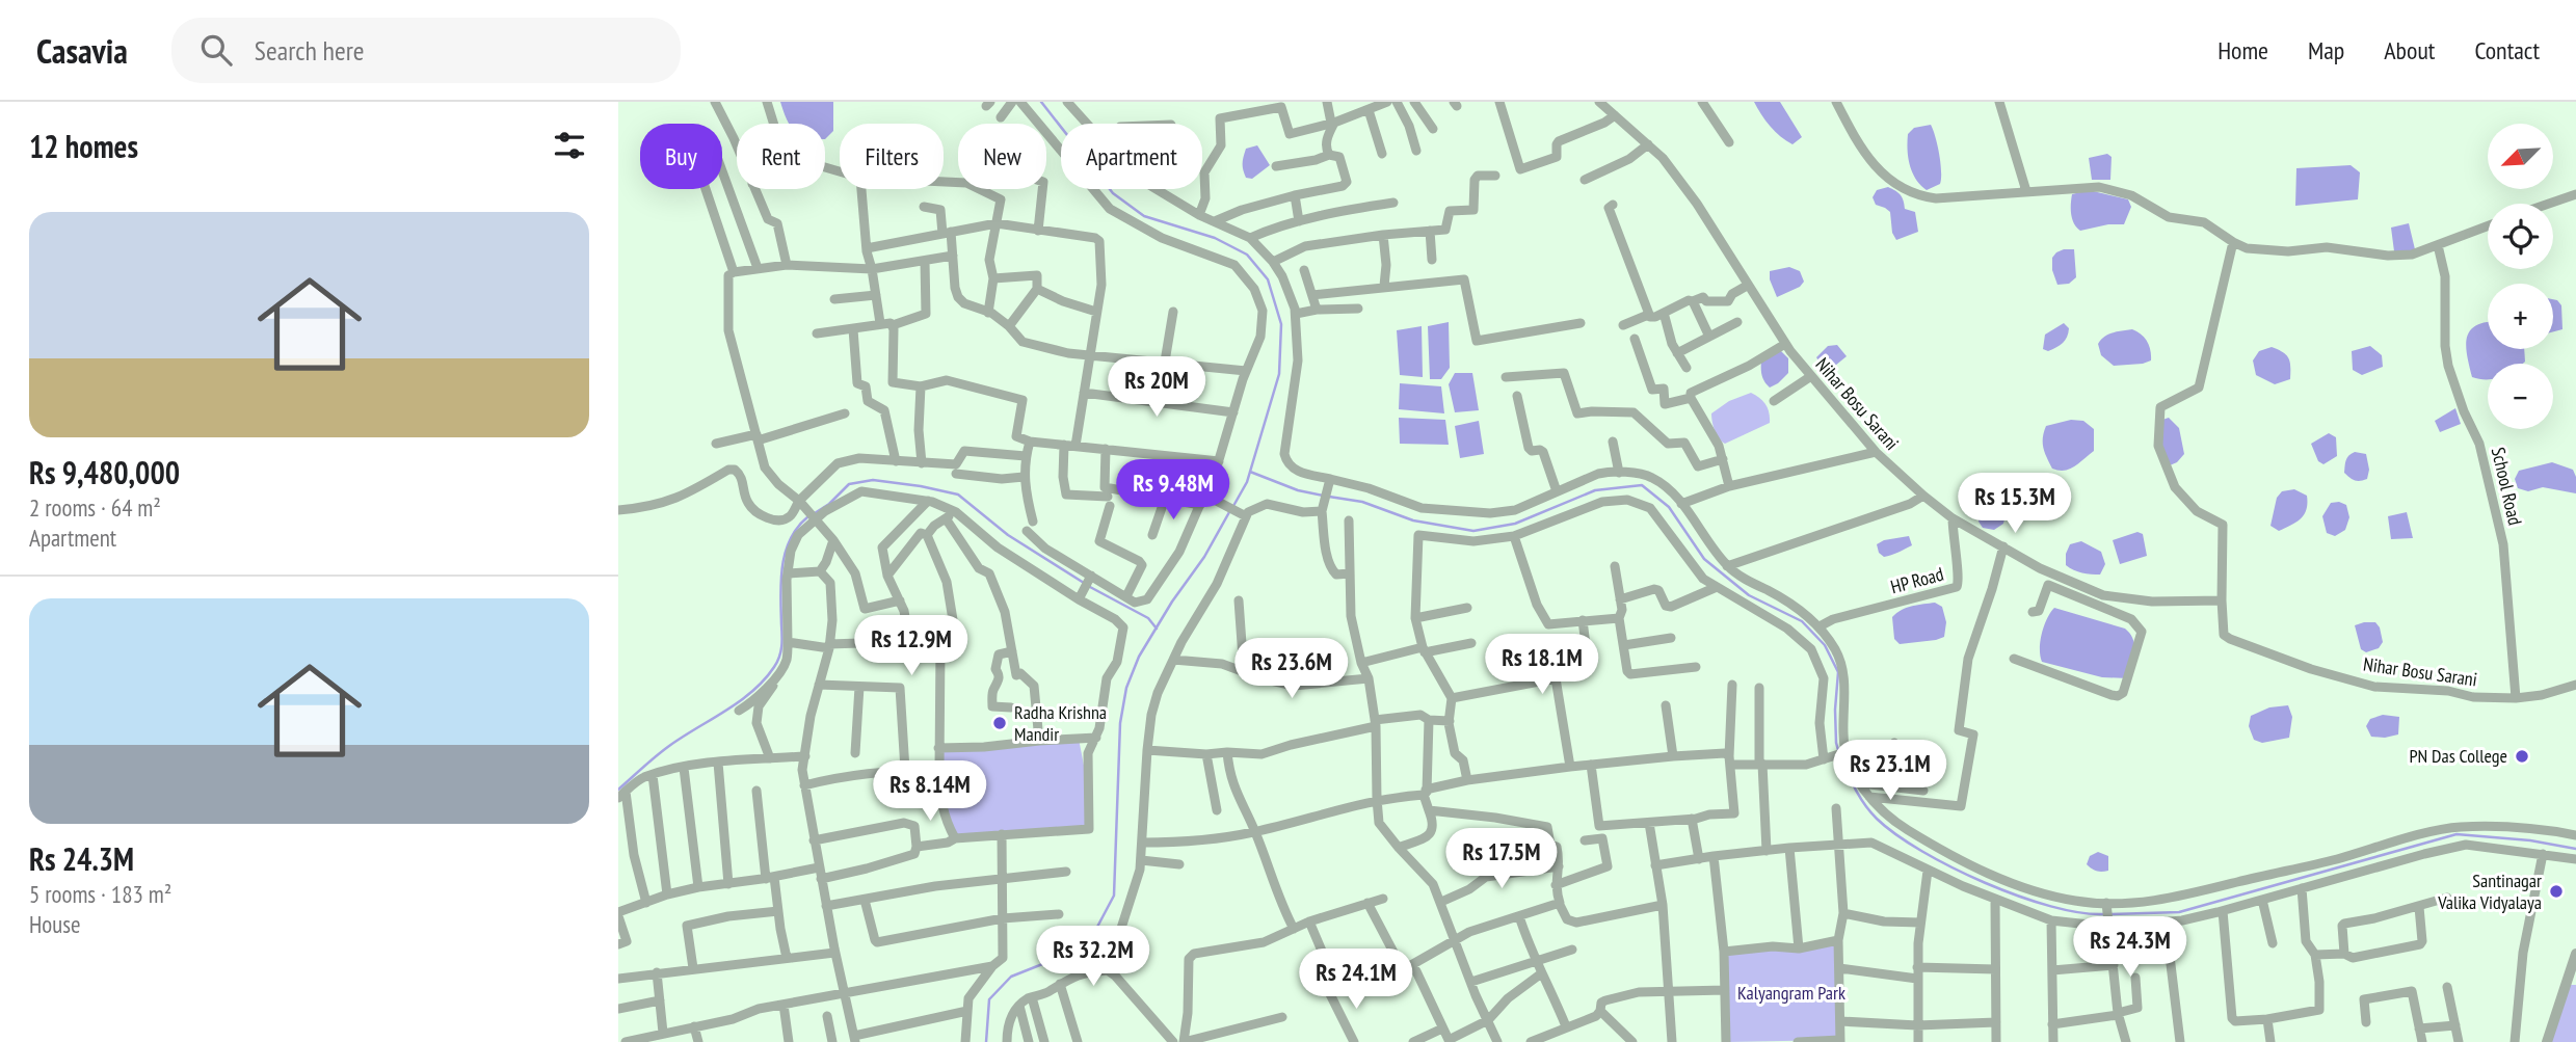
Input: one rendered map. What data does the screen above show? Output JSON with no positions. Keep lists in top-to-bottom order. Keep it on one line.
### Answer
{"streets":{"street":["Nihar Bosu Sarani","School Road","HP Road"]},"crossings":[["Nihar Bosu Sarani","School Road"],["Nihar Bosu Sarani","HP Road"]],"parks":["Kalyangram Park"],"places":["Radha Krishna Mandir","PN Das College","Santinagar Valika Vidyalaya"],"north":"bottom left","page":{"header":"Casavia","search":"Search here","nav":["Home","Map","About","Contact"],"heading":"12 homes","map_buttons":["+","−"],"chip":["Buy","Rent","Filters","New","Apartment"],"list":[{"name":"Rs 9,480,000","note":"2 rooms · 64 m² · Apartment"},{"name":"Rs 24.3M","note":"5 rooms · 183 m² · House"}],"price":["Rs 20M","Rs 9.48M","Rs 15.3M","Rs 12.9M","Rs 18.1M","Rs 23.6M","Rs 23.1M","Rs 8.14M","Rs 17.5M","Rs 24.3M","Rs 32.2M","Rs 24.1M"]}}
